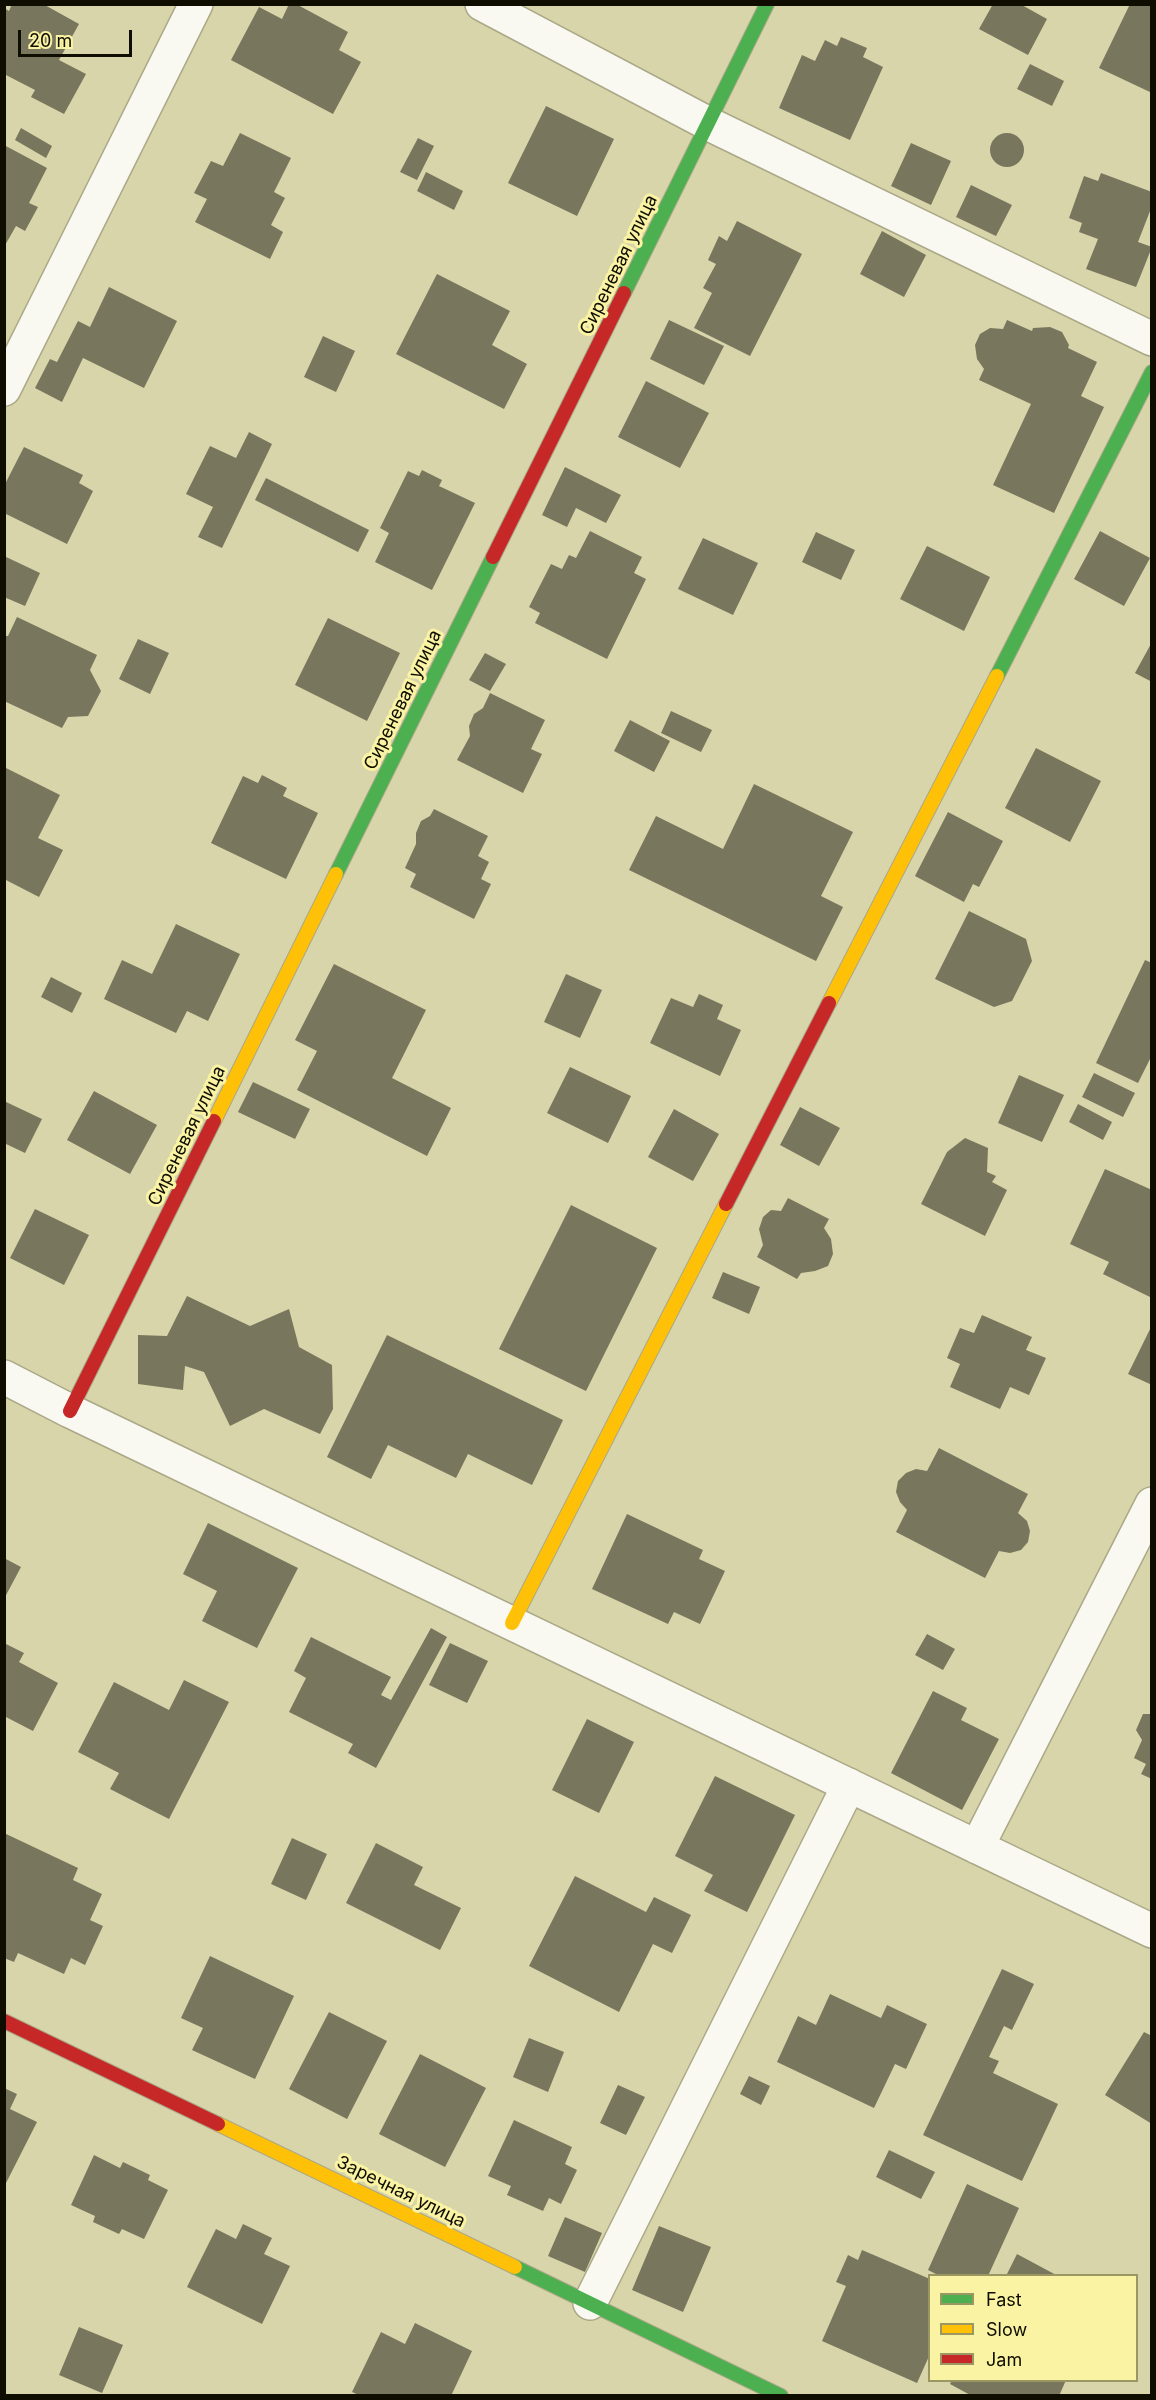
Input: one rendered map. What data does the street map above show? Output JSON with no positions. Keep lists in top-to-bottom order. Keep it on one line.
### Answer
{"streets":{"street":["Сиреневая улица","Заречная улица"]},"legend":["Fast","Slow","Jam"],"scale_bar":"20 m"}
